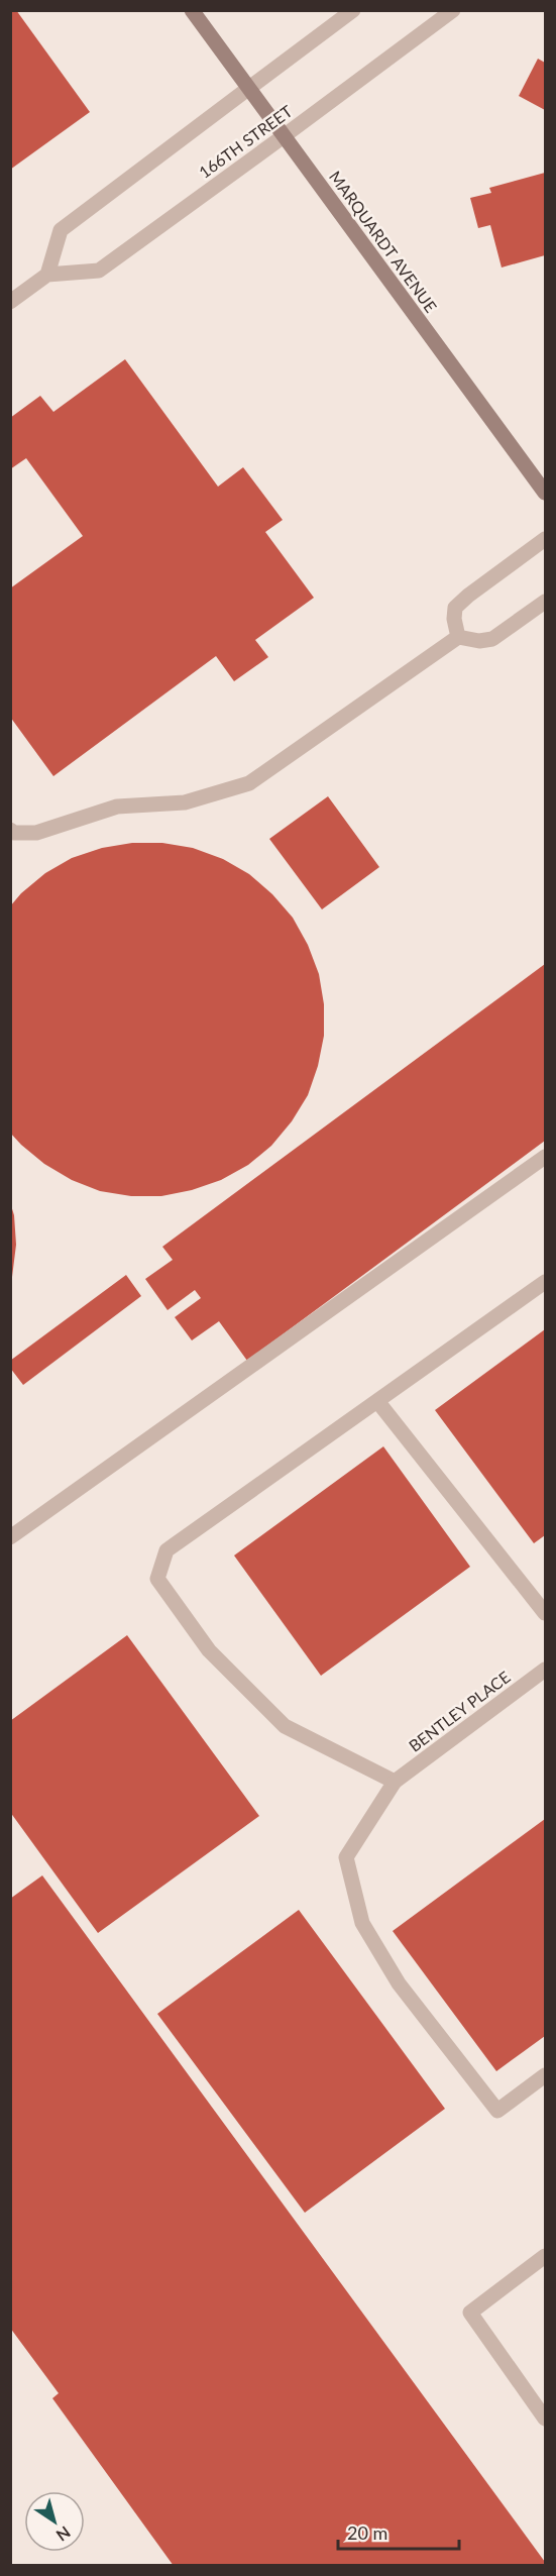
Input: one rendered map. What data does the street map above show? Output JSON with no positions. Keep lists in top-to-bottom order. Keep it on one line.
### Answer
{"streets":{"main road":["MARQUARDT AVENUE"],"street":["166TH STREET","BENTLEY PLACE"]},"crossings":[["166TH STREET","MARQUARDT AVENUE"]],"scale_bar":"20 m","north":"bottom right"}
